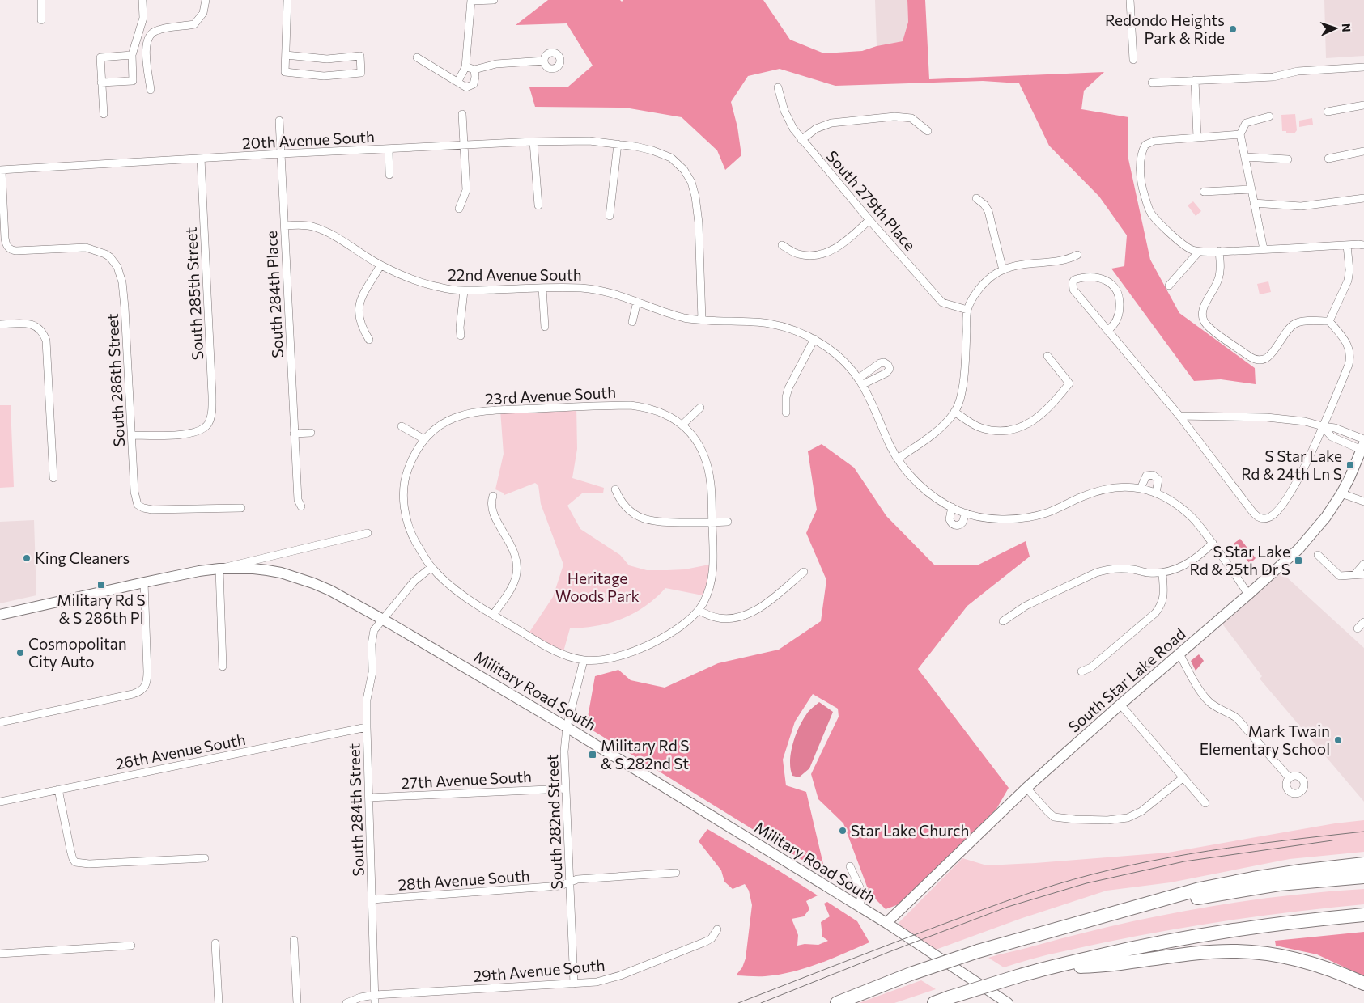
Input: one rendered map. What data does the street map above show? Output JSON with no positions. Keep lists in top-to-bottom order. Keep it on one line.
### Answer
{"streets":{"main road":["South Star Lake Road","Military Road South"],"street":["20th Avenue South","South 279th Place","22nd Avenue South","South 285th Street","South 284th Place","South 286th Street","23rd Avenue South","26th Avenue South","27th Avenue South","South 284th Street","South 282nd Street","28th Avenue South","29th Avenue South"]},"crossings":[["20th Avenue South","22nd Avenue South"],["20th Avenue South","South 285th Street"],["20th Avenue South","South 284th Place"],["20th Avenue South","South 286th Street"],["22nd Avenue South","South 284th Place"],["22nd Avenue South","South Star Lake Road"],["South 285th Street","South 286th Street"],["South Star Lake Road","Military Road South"],["Military Road South","South 284th Street"],["Military Road South","South 282nd Street"],["26th Avenue South","South 284th Street"],["27th Avenue South","South 284th Street"],["27th Avenue South","South 282nd Street"],["South 284th Street","28th Avenue South"],["South 284th Street","29th Avenue South"],["South 282nd Street","28th Avenue South"],["South 282nd Street","29th Avenue South"]],"parks":["Heritage Woods Park"],"places":{"other":["Redondo Heights Park & Ride","King Cleaners","Cosmopolitan City Auto","Mark Twain Elementary School","Star Lake Church"],"transit":["S Star Lake Rd & 24th Ln S","S Star Lake Rd & 25th Dr S","Military Rd S & S 286th Pl","Military Rd S & S 282nd St"]},"north":"right"}
